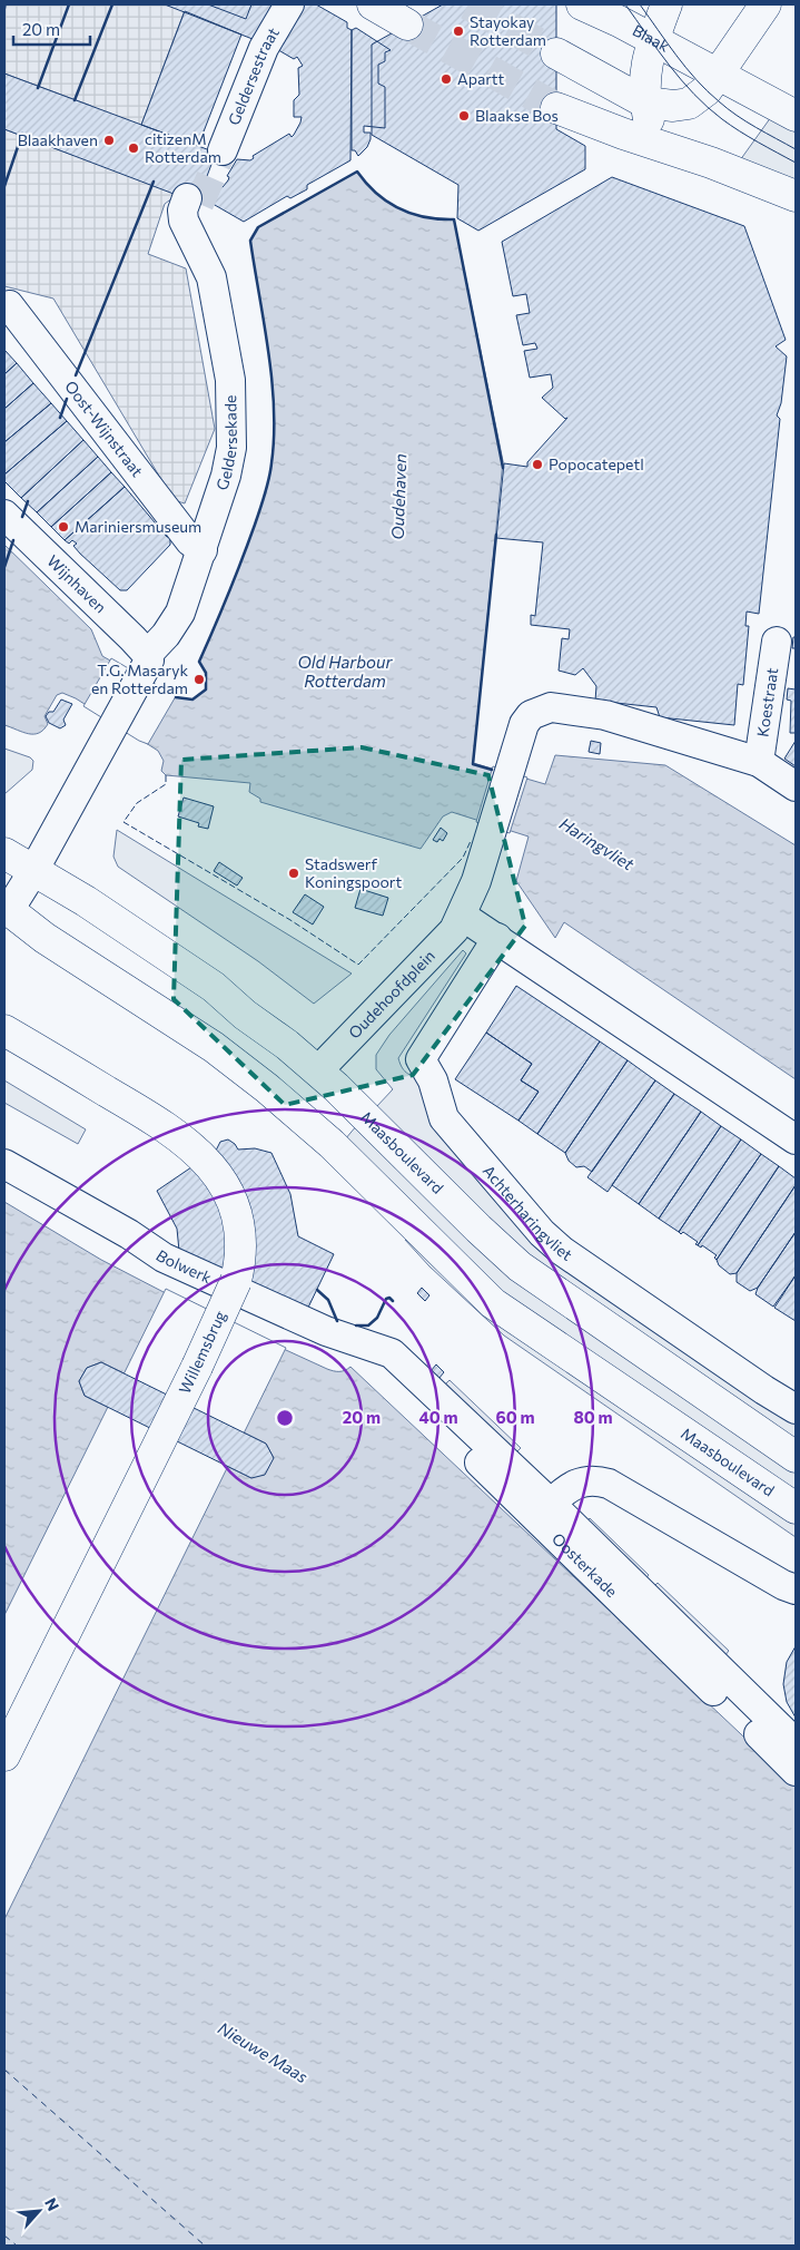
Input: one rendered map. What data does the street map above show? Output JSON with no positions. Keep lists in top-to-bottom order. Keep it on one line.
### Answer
{"streets":{"main road":["Blaak","Maasboulevard","Willemsbrug"],"street":["Geldersestraat","Oost-Wijnstraat","Geldersekade","Wijnhaven","Koestraat","Oudehoofdplein","Achterharingvliet","Bolwerk","Oosterkade"]},"crossings":[["Oost-Wijnstraat","Geldersekade"],["Geldersekade","Wijnhaven"],["Geldersekade","Maasboulevard"],["Oudehoofdplein","Maasboulevard"],["Bolwerk","Oosterkade"]],"water":["Oudehaven","Old Harbour Rotterdam","Haringvliet","Nieuwe Maas"],"places":["Stayokay Rotterdam","Apartt","Blaakse Bos","Blaakhaven","citizenM Rotterdam","Popocatepetl","Mariniersmuseum","T.G. Masaryk en Rotterdam","Stadswerf Koningspoort"],"scale_bar":"20 m","north":"top right","rings":["20 m","40 m","60 m","80 m"]}
